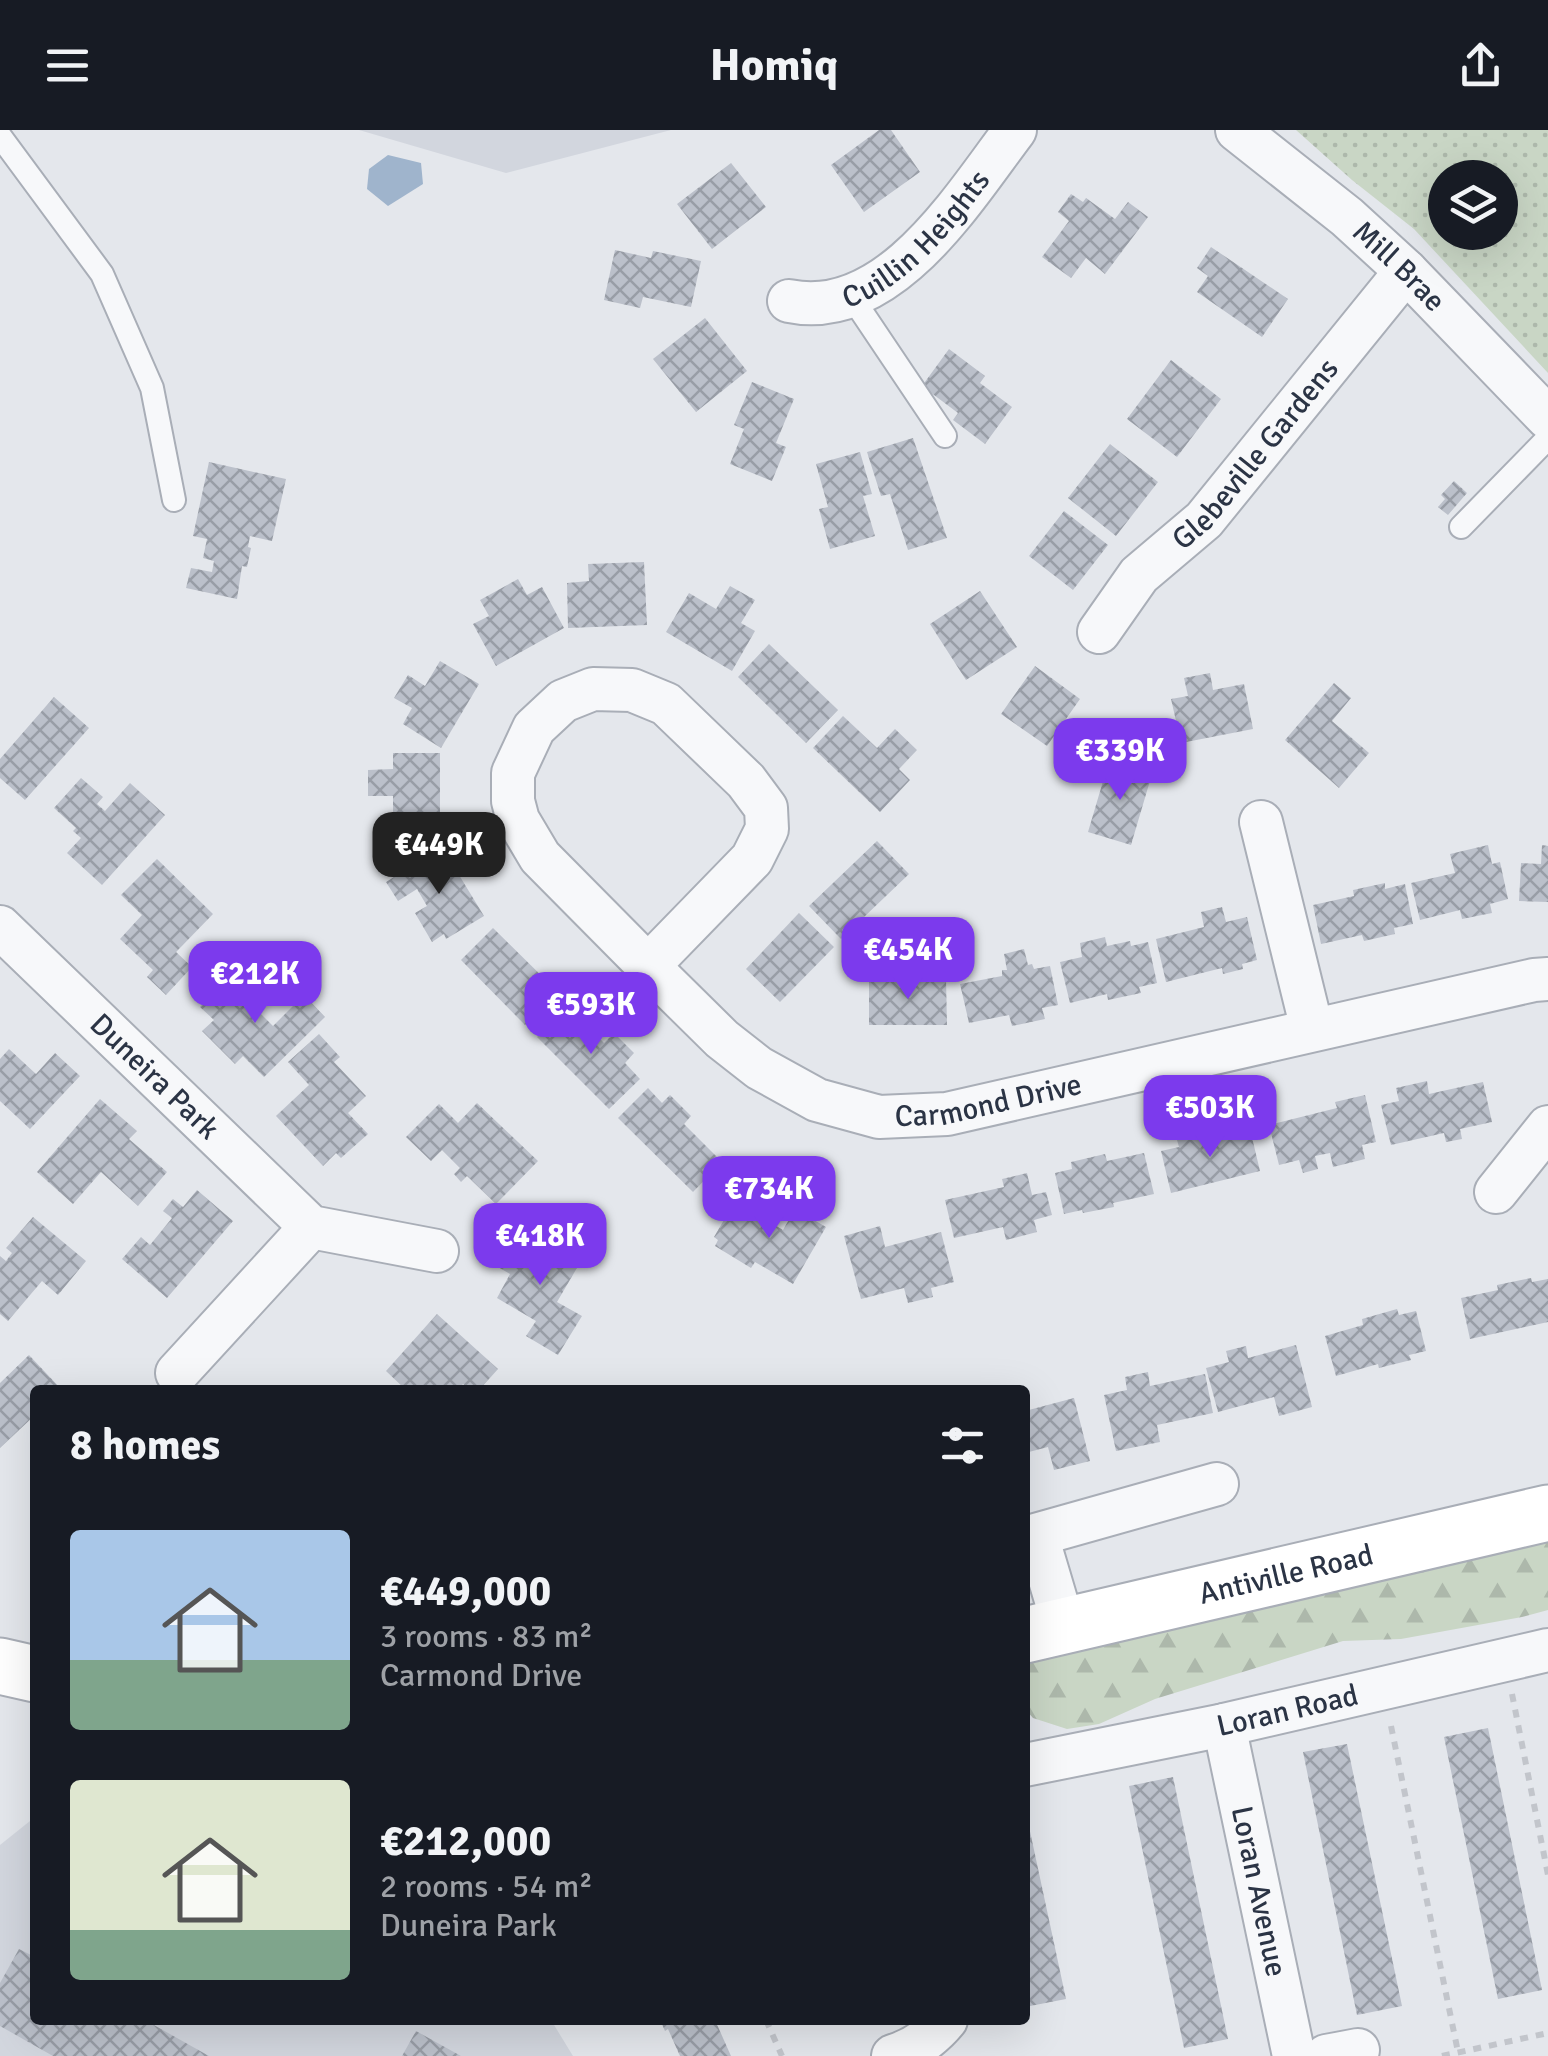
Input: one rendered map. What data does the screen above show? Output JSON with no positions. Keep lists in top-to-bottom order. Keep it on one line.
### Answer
{"streets":{"street":["Cuillin Heights","Mill Brae","Glebeville Gardens","Duneira Park","Carmond Drive","Antiville Road","Loran Road","Loran Avenue"]},"crossings":[["Mill Brae","Glebeville Gardens"],["Loran Road","Loran Avenue"]],"page":{"header":"Homiq","price":["€339K","€449K","€454K","€212K","€593K","€503K","€734K","€418K"],"heading":"8 homes","list":[{"name":"€449,000","note":"3 rooms · 83 m² · Carmond Drive"},{"name":"€212,000","note":"2 rooms · 54 m² · Duneira Park"}]}}
